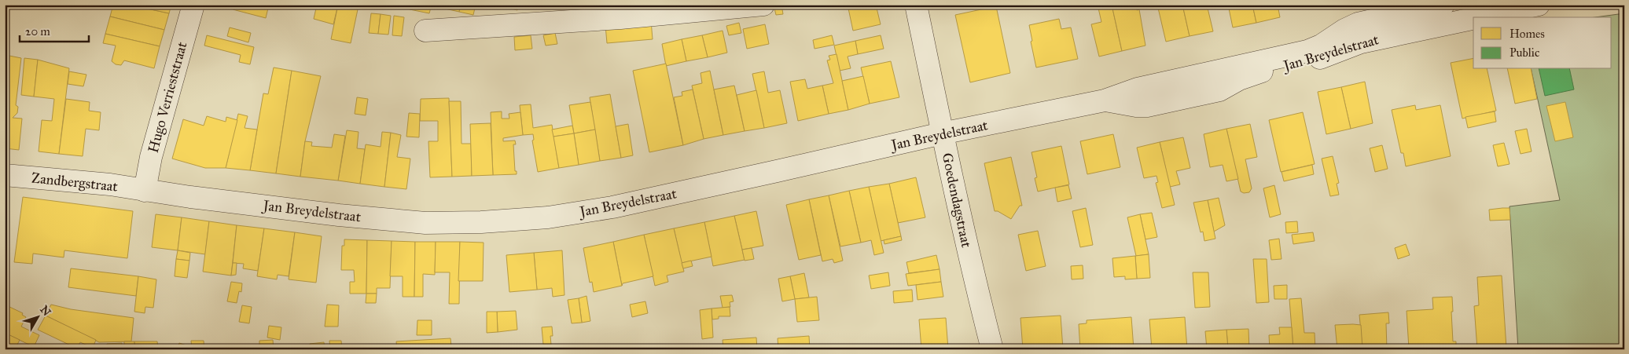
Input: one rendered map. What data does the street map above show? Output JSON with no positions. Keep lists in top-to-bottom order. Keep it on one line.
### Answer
{"streets":{"street":["Jan Breydelstraat","Hugo Verrieststraat","Zandbergstraat","Goedendagstraat"]},"crossings":[["Jan Breydelstraat","Hugo Verrieststraat"],["Jan Breydelstraat","Zandbergstraat"],["Jan Breydelstraat","Goedendagstraat"],["Hugo Verrieststraat","Zandbergstraat"]],"legend":["Homes","Public"],"scale_bar":"20 m","north":"top right"}
